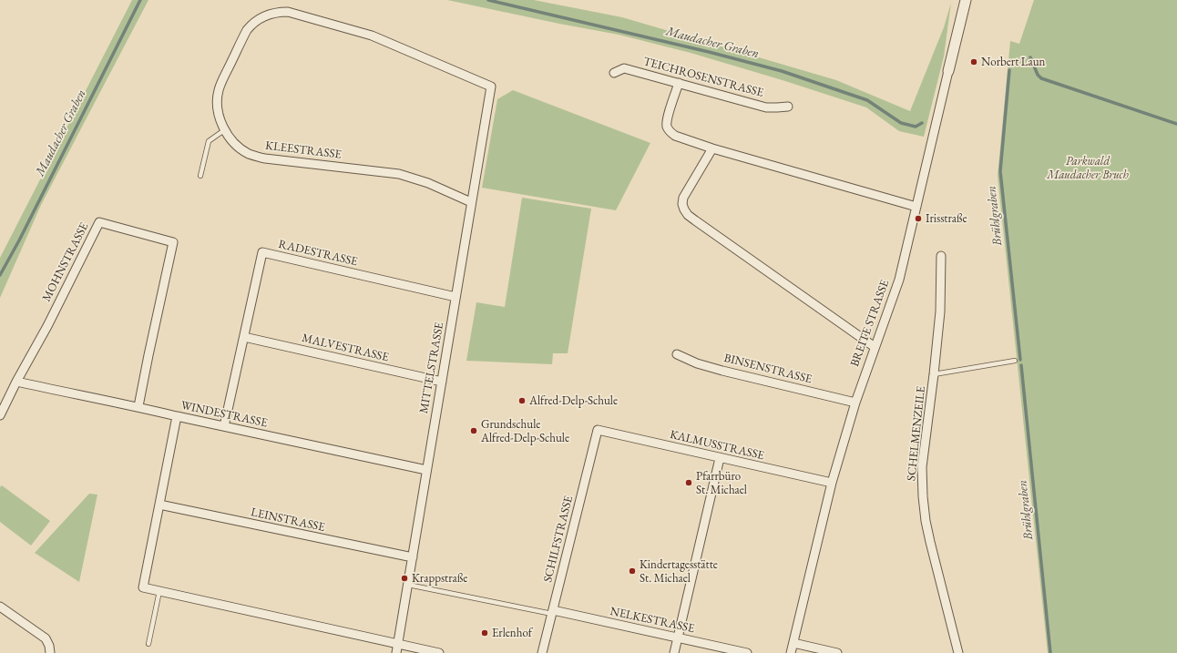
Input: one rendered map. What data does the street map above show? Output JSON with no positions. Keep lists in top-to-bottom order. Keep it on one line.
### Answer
{"streets":{"street":["TEICHROSENSTRASSE","KLEESTRASSE","RADESTRASSE","MOHNSTRASSE","BREITE STRASSE","MALVESTRASSE","MITTELSTRASSE","BINSENSTRASSE","WINDESTRASSE","SCHELMENZEILE","KALMUSSTRASSE","LEINSTRASSE","SCHILFSTRASSE","NELKESTRASSE"]},"crossings":[["KLEESTRASSE","MITTELSTRASSE"],["RADESTRASSE","MALVESTRASSE"],["RADESTRASSE","MITTELSTRASSE"],["RADESTRASSE","WINDESTRASSE"],["MOHNSTRASSE","WINDESTRASSE"],["BREITE STRASSE","BINSENSTRASSE"],["BREITE STRASSE","KALMUSSTRASSE"],["MALVESTRASSE","MITTELSTRASSE"],["MITTELSTRASSE","WINDESTRASSE"],["MITTELSTRASSE","LEINSTRASSE"],["KALMUSSTRASSE","SCHILFSTRASSE"],["SCHILFSTRASSE","NELKESTRASSE"]],"water":["Maudacher Graben","Brühlgraben"],"parks":["Parkwald Maudacher Bruch"],"places":["Norbert Laun","Irisstraße","Alfred-Delp-Schule","Grundschule Alfred-Delp-Schule","Pfarrbüro St. Michael","Kindertagesstätte St. Michael","Krappstraße","Erlenhof"]}
